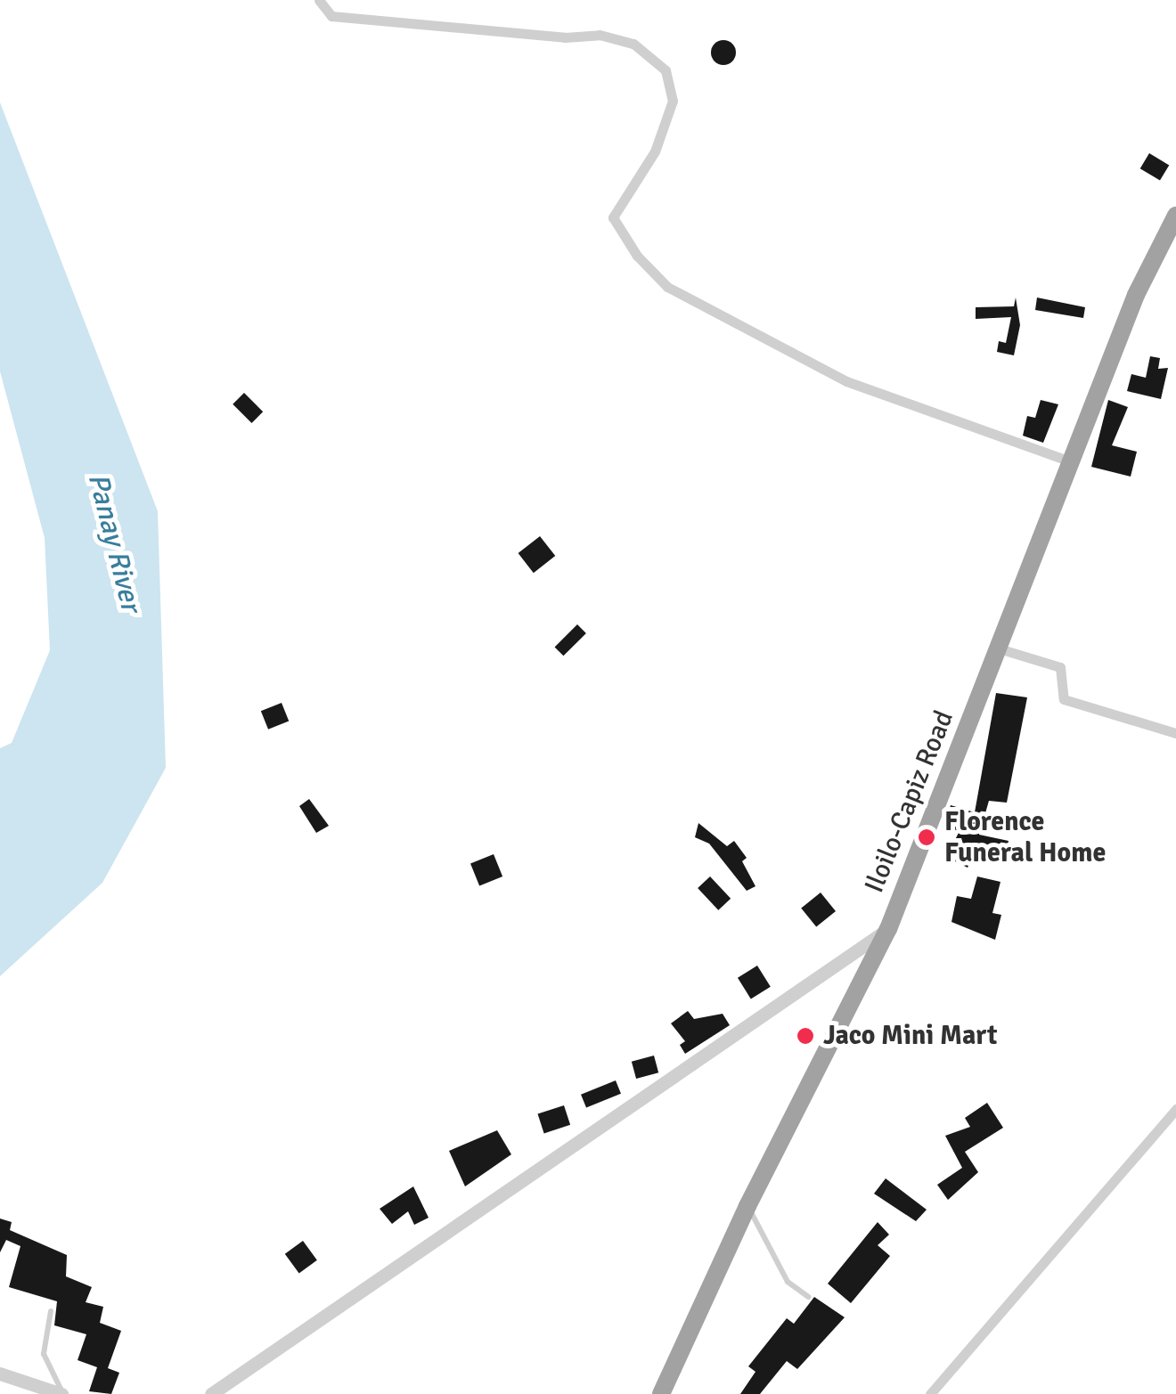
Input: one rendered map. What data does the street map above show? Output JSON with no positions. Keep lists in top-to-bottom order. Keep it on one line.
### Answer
{"streets":{"highway":["Iloilo-Capiz Road"]},"water":["Panay River"],"places":["Florence Funeral Home","Jaco Mini Mart"]}
